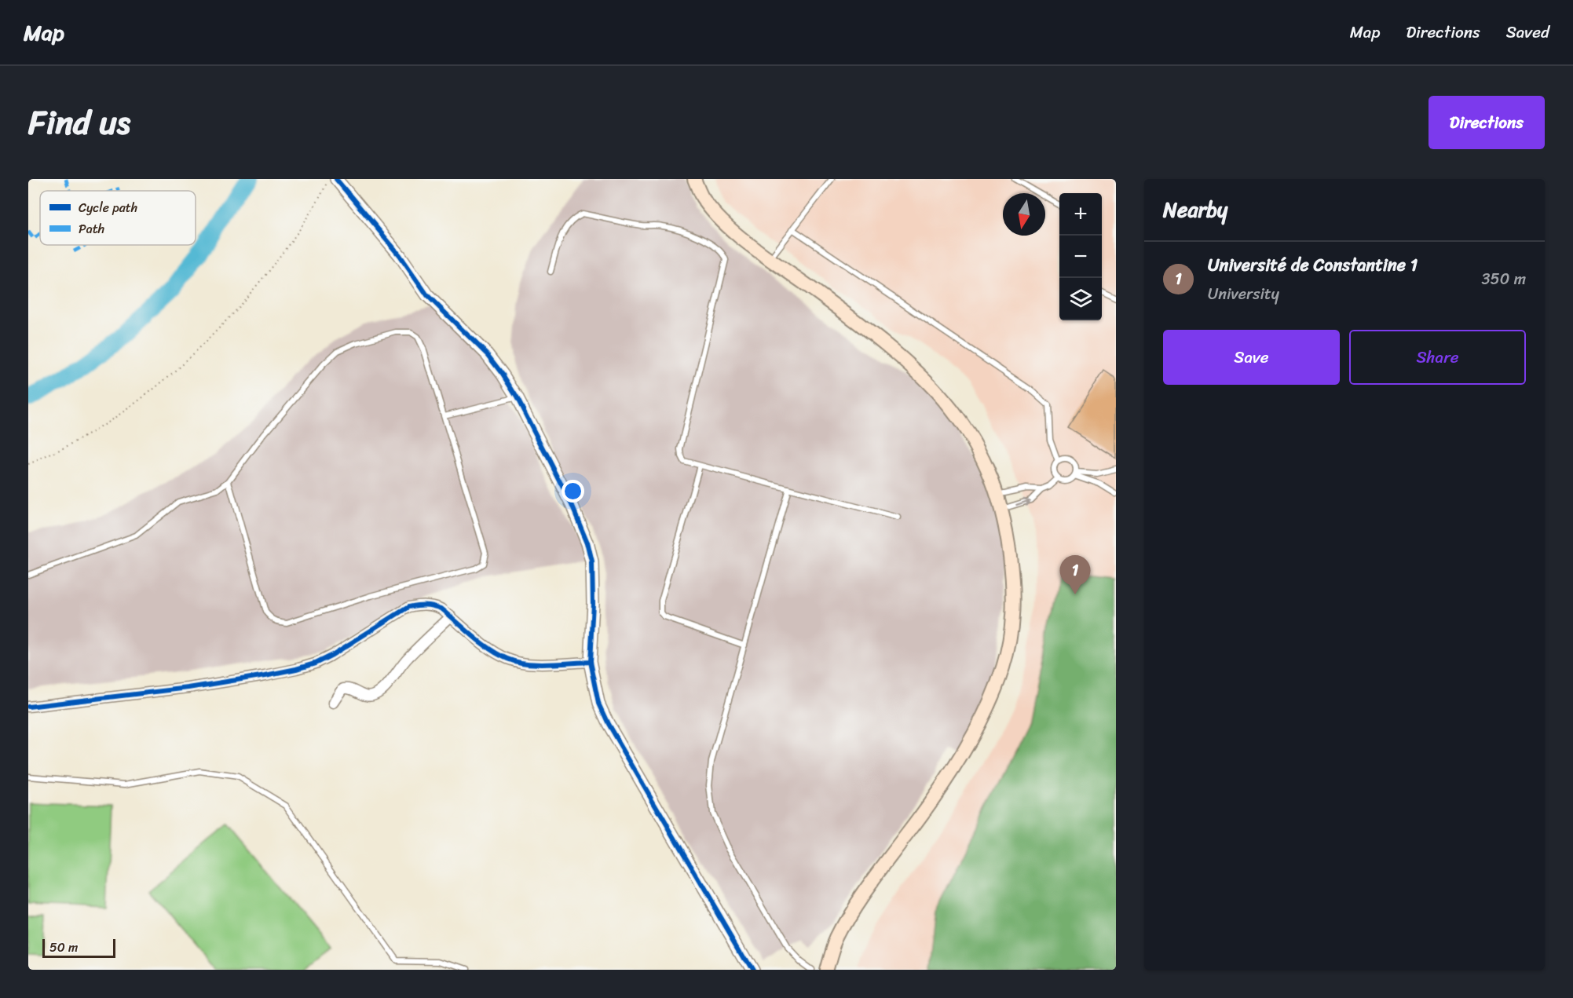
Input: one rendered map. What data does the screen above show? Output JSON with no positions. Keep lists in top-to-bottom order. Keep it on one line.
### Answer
{"legend":["Cycle path","Path"],"scale_bar":"50 m","north":"bottom","page":{"header":"Map","nav":["Map","Directions","Saved"],"title":"Find us","buttons":["Directions",["Save","Share"]],"heading":"Nearby","map_buttons":["+","−"],"list":[{"mark":"1","name":"Université de Constantine 1","note":"University","value":"350 m"}],"pins":"1","scale":"50 m"}}
